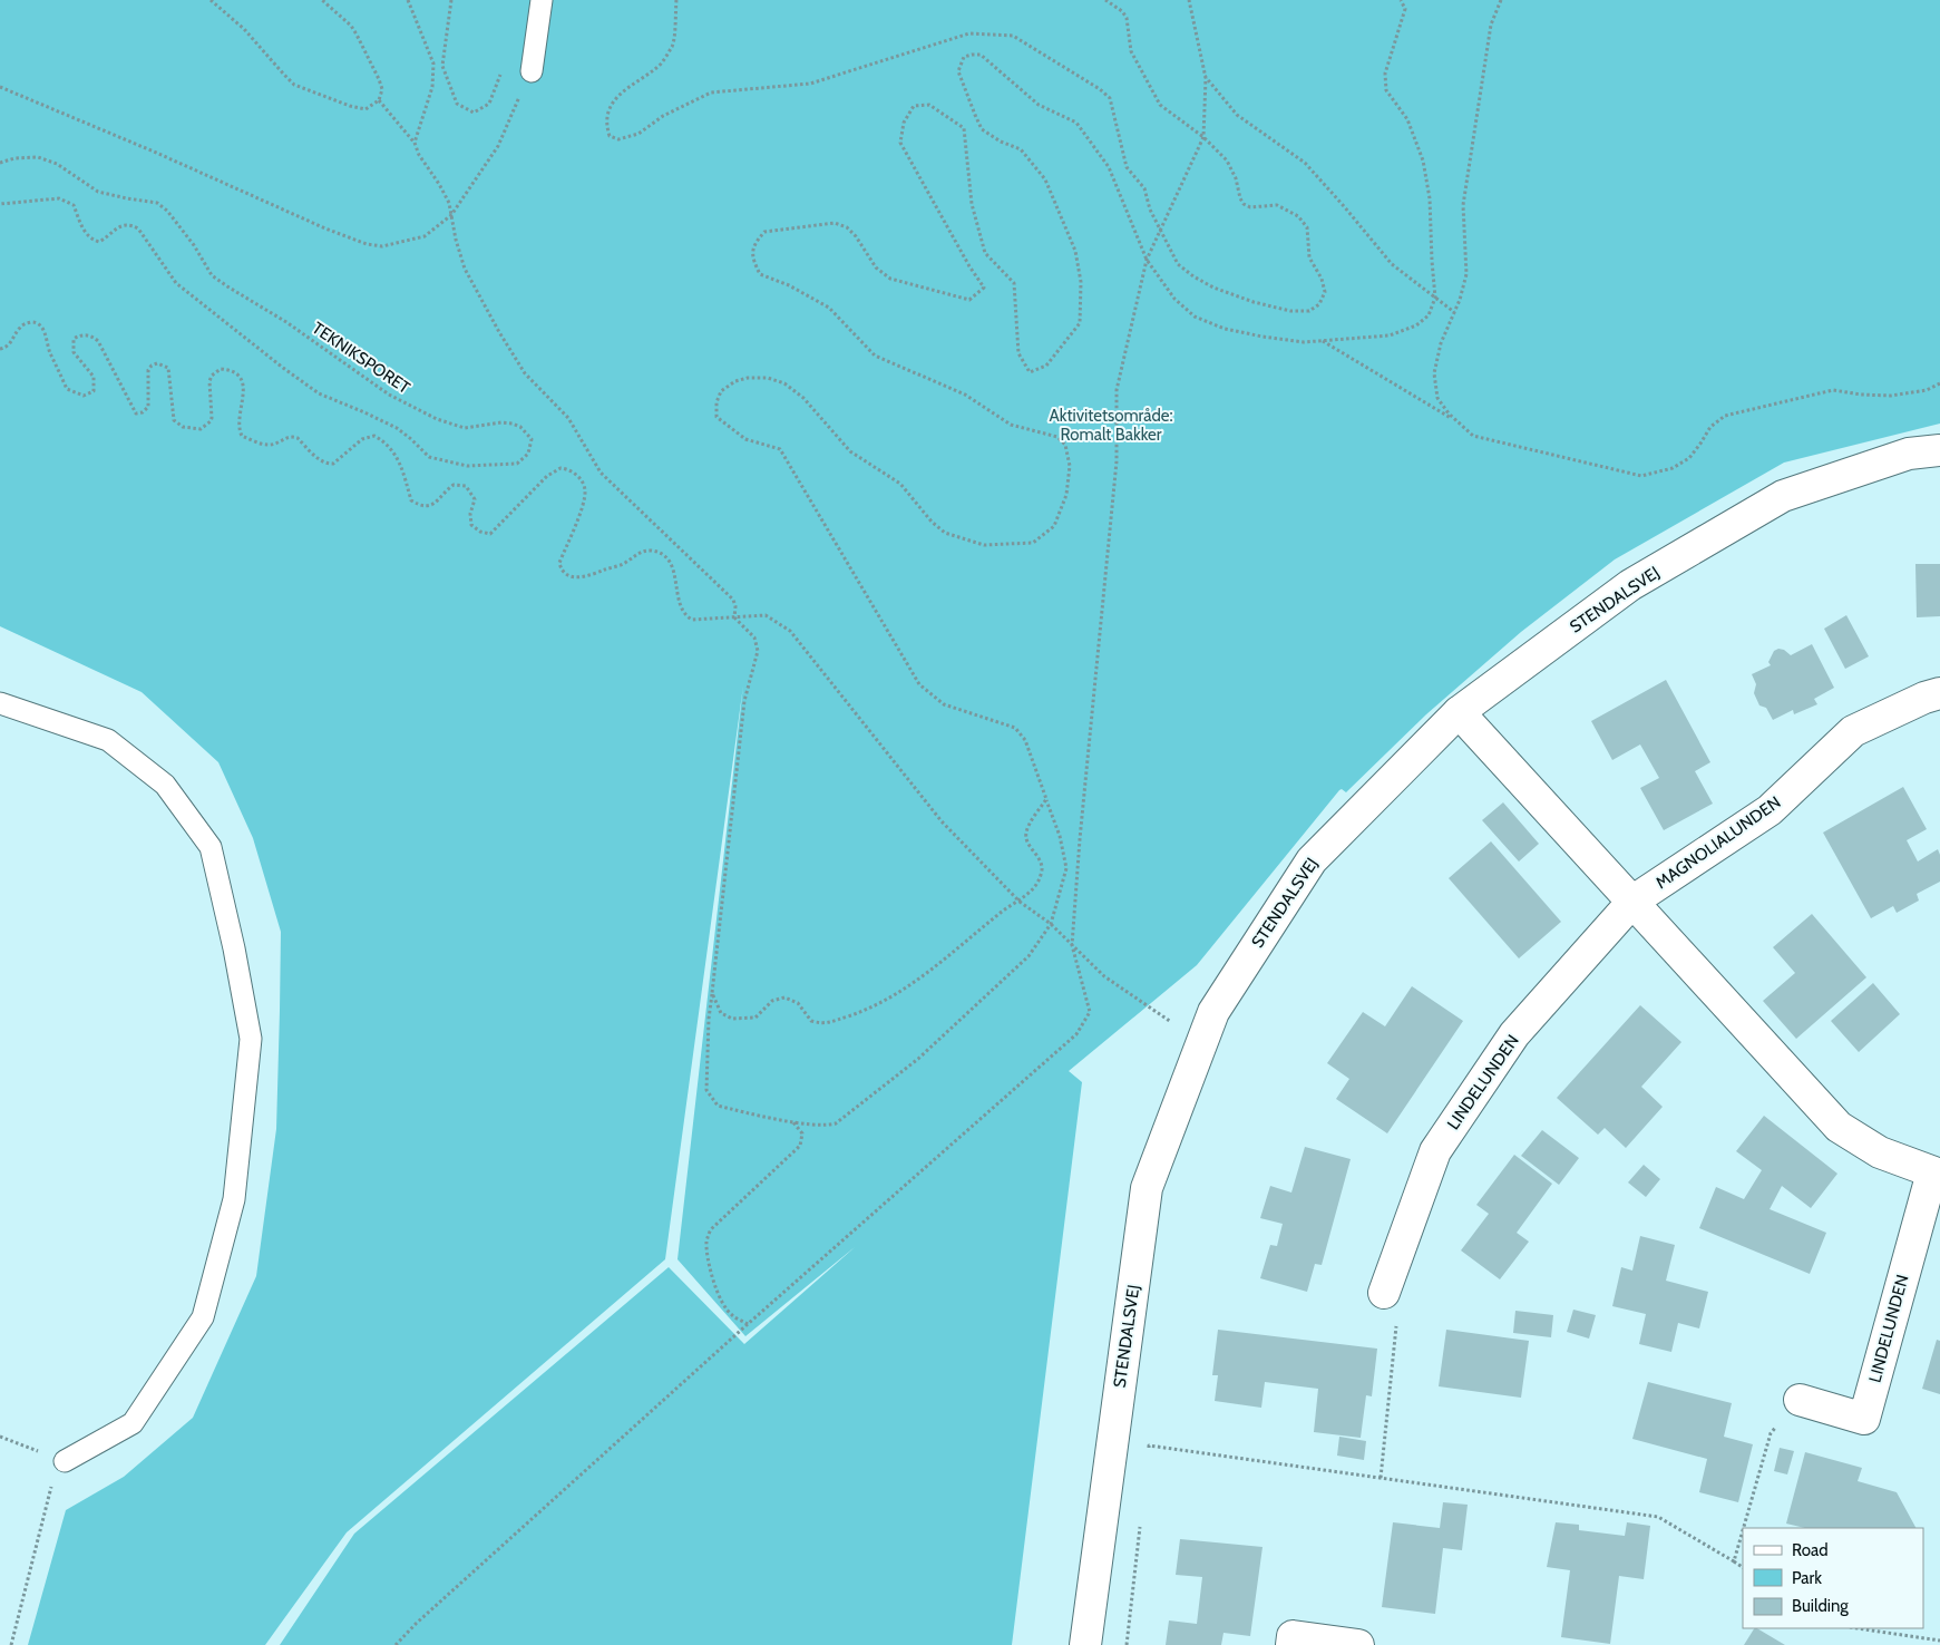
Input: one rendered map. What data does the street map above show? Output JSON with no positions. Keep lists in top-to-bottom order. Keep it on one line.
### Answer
{"streets":{"street":["STENDALSVEJ","MAGNOLIALUNDEN","LINDELUNDEN"],"path":["TEKNIKSPORET"]},"crossings":[["STENDALSVEJ","LINDELUNDEN"],["MAGNOLIALUNDEN","LINDELUNDEN"]],"parks":["Aktivitetsområde: Romalt Bakker"],"legend":["Road","Park","Building"]}
